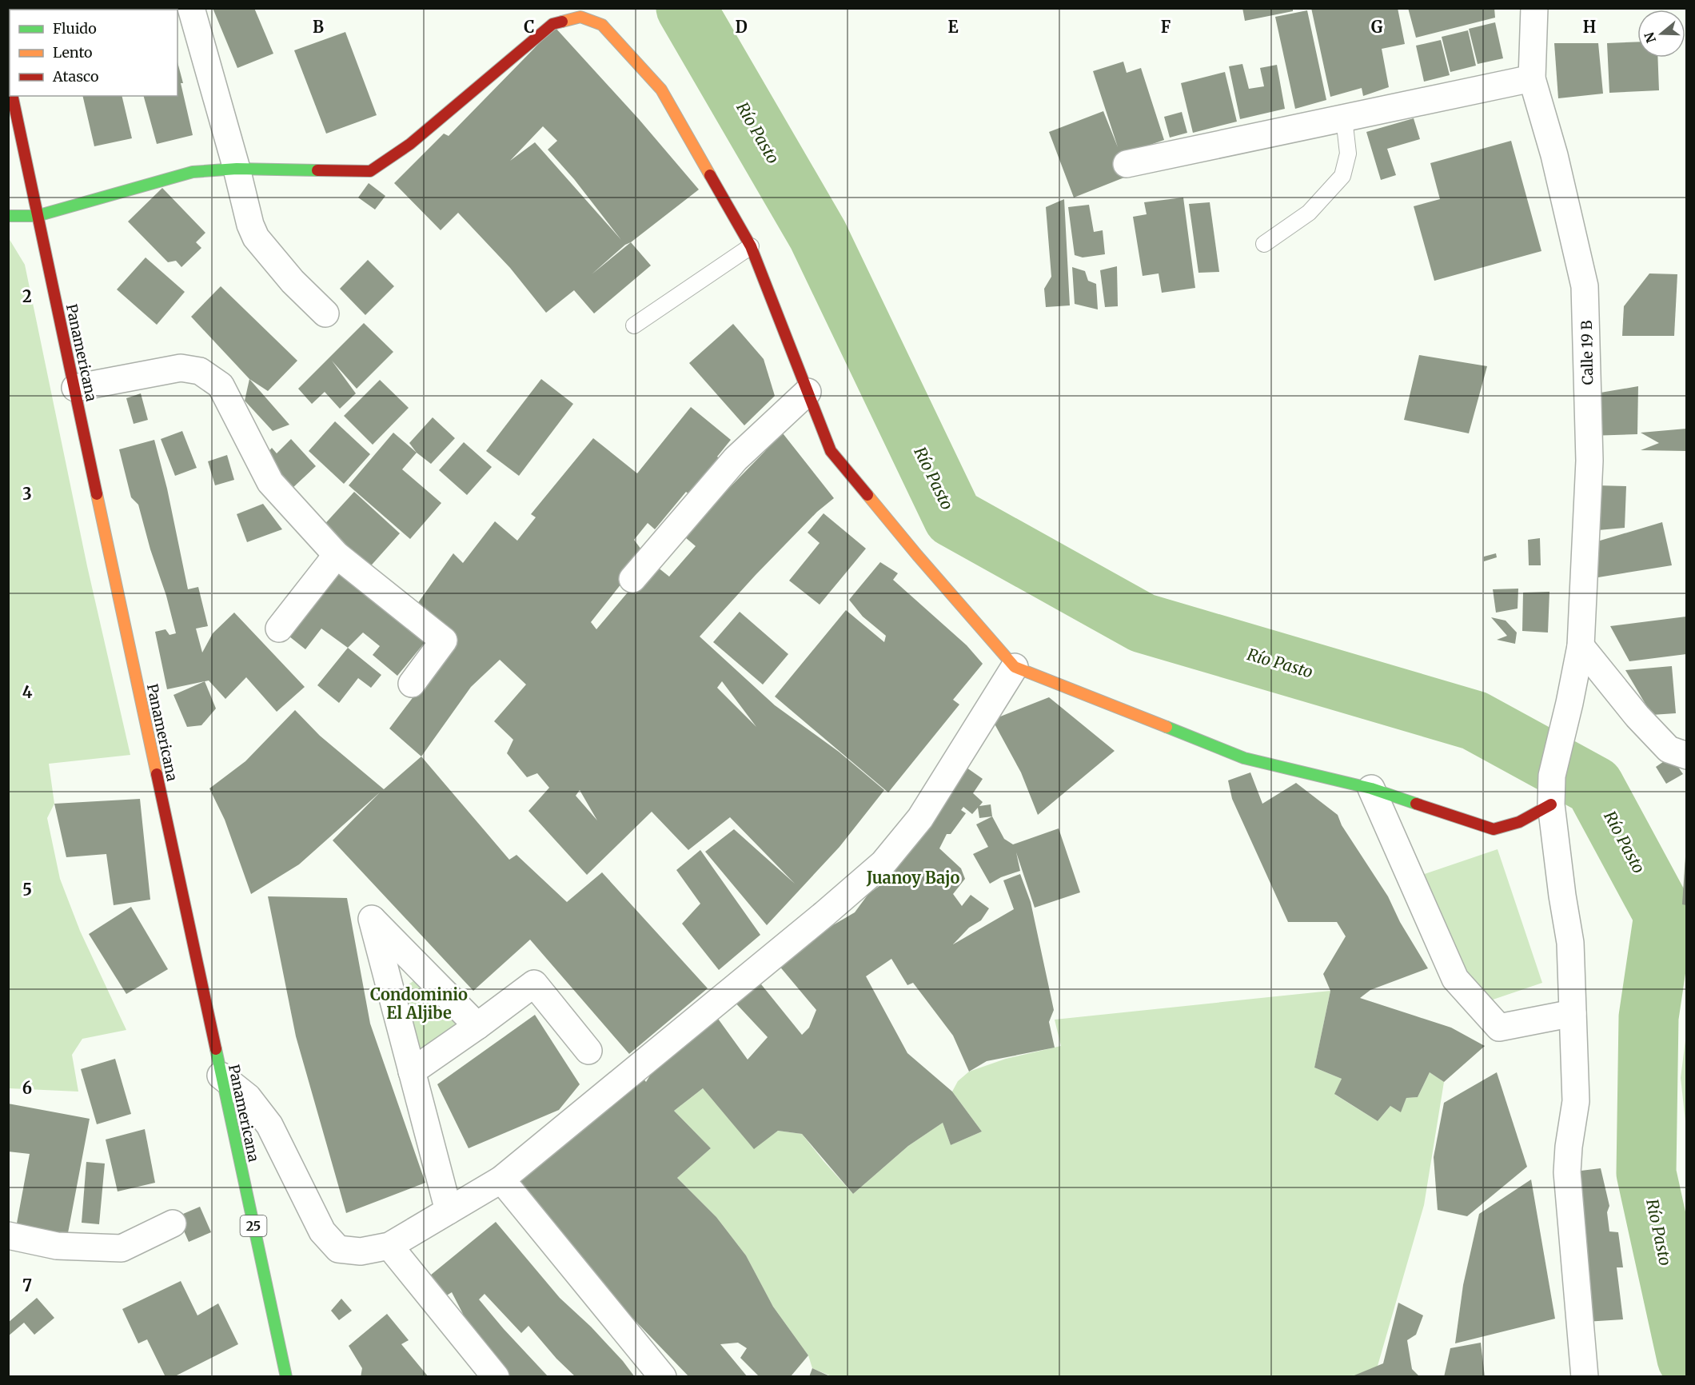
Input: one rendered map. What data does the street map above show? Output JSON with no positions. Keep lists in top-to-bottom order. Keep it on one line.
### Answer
{"streets":{"street":["Panamericana","Calle 19 B","25"]},"districts":["Juanoy Bajo","Condominio El Aljibe"],"water":["Río Pasto"],"legend":["Fluido","Lento","Atasco"],"north":"left","grid":{"columns":["B","C","D","E","F","G","H"],"rows":["2","3","4","5","6","7"]}}
